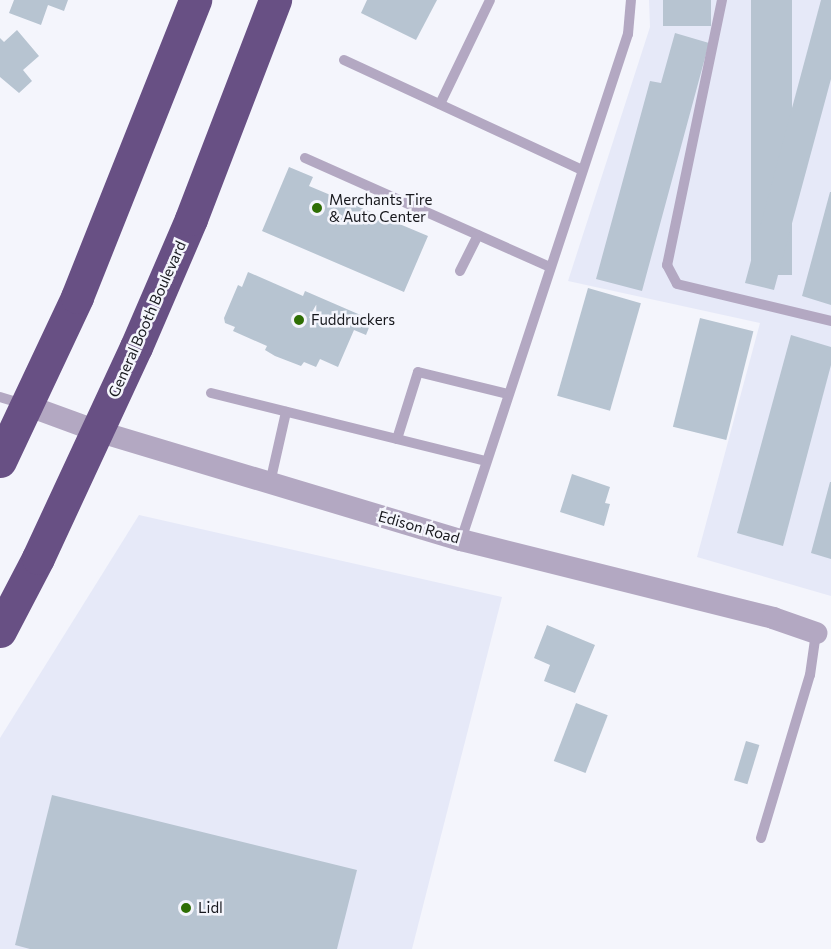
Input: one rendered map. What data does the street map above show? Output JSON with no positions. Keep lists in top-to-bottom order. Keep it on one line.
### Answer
{"streets":{"highway":["General Booth Boulevard"],"street":["Edison Road"]},"crossings":[["General Booth Boulevard","Edison Road"]],"places":["Merchants Tire & Auto Center","Fuddruckers","Lidl"]}
